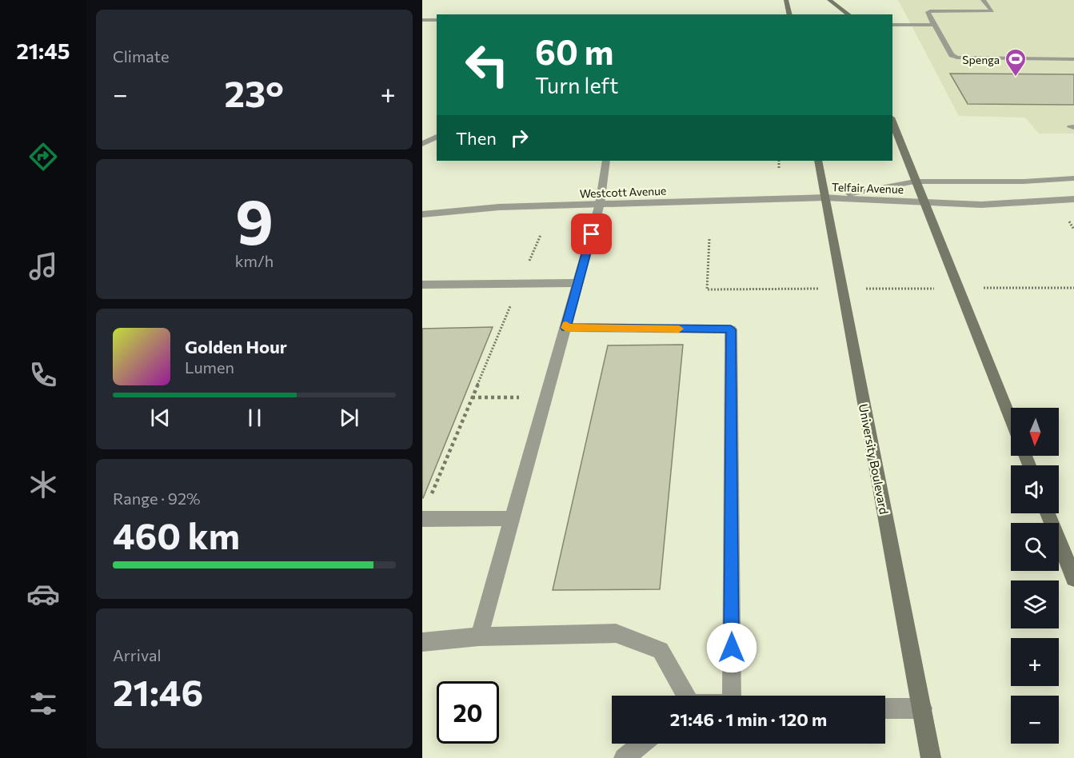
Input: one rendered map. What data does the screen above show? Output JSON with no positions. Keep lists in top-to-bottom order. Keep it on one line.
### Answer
{"streets":{"main road":["University Boulevard"],"street":["Telfair Avenue","Westcott Avenue"]},"crossings":[["Telfair Avenue","Westcott Avenue"],["Telfair Avenue","University Boulevard"],["Westcott Avenue","University Boulevard"]],"places":{"sports":["Spenga"]},"north":"bottom","page":{"tabs":"21:45","tile":["Climate",["9","km/h"],["Range · 92%","460 km"],["Arrival","21:46"]],"turn":["60 m","Turn left"],"heat":["−","23°","+"],"then":"Then","song":["Golden Hour","Lumen"],"map_buttons":["+","−"],"limit":"20","trip":"21:46 · 1 min · 120 m"}}
